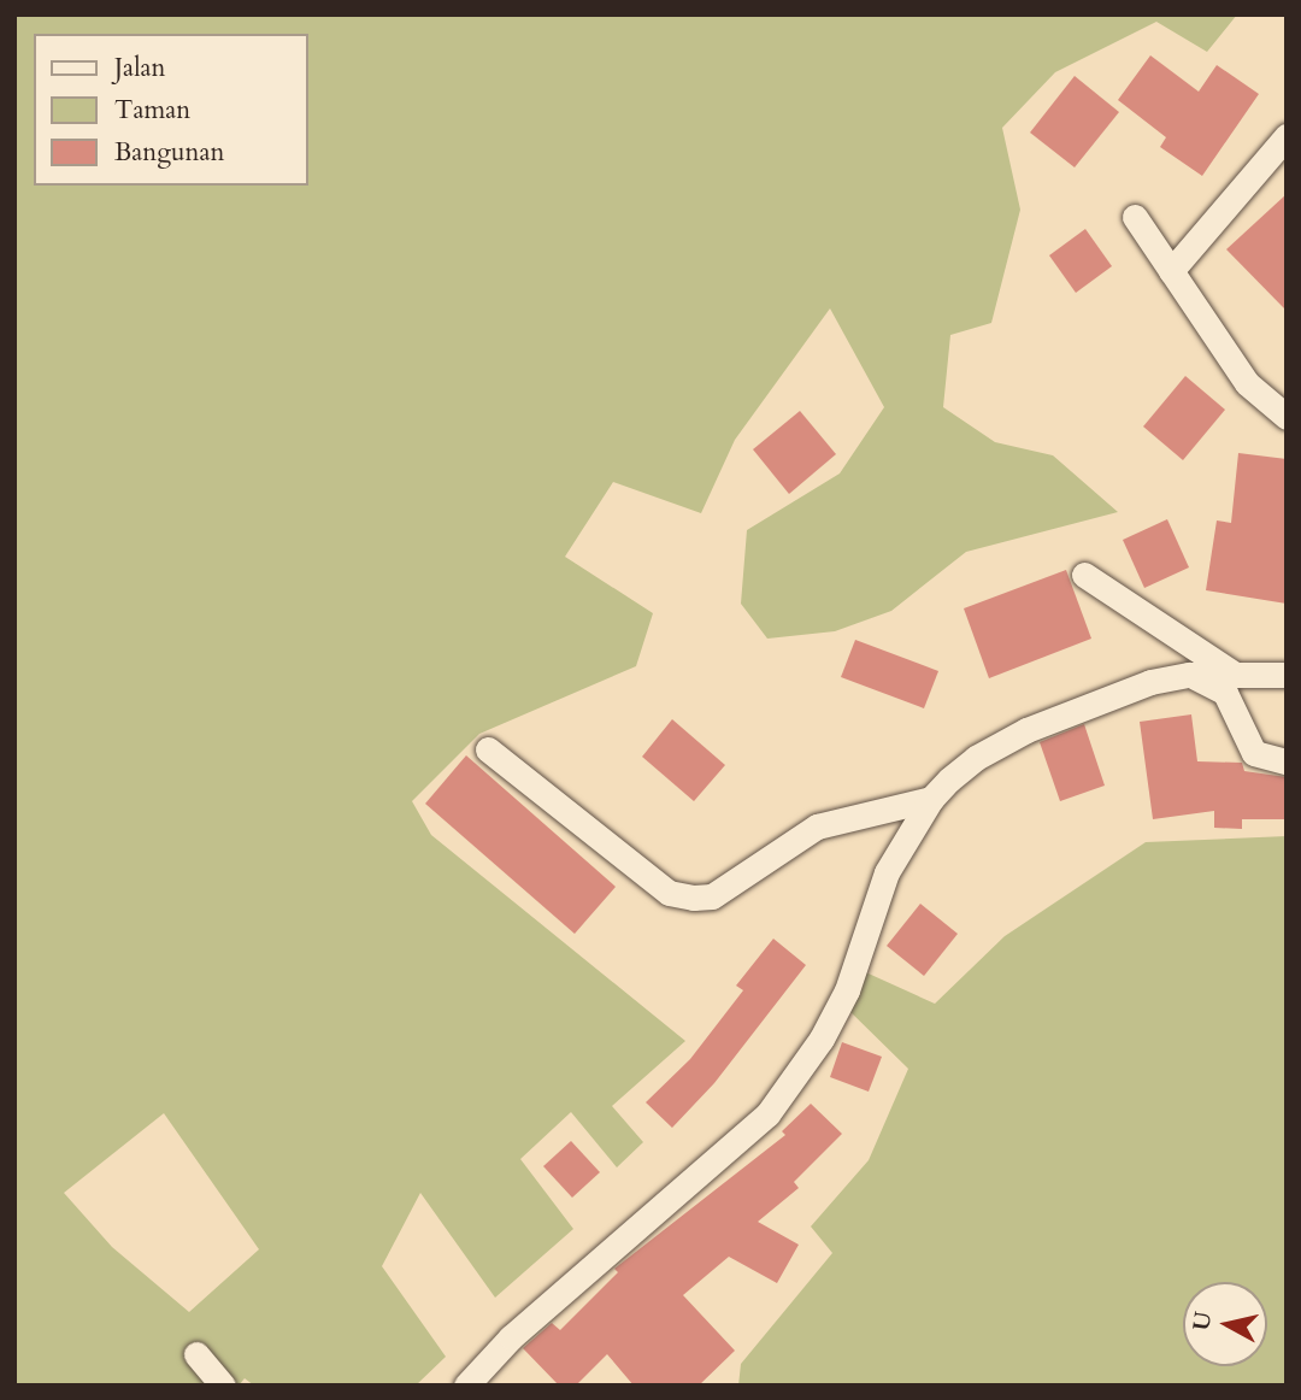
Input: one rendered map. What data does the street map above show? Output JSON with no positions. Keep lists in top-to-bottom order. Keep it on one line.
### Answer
{"legend":["Jalan","Taman","Bangunan"],"north":"left"}
